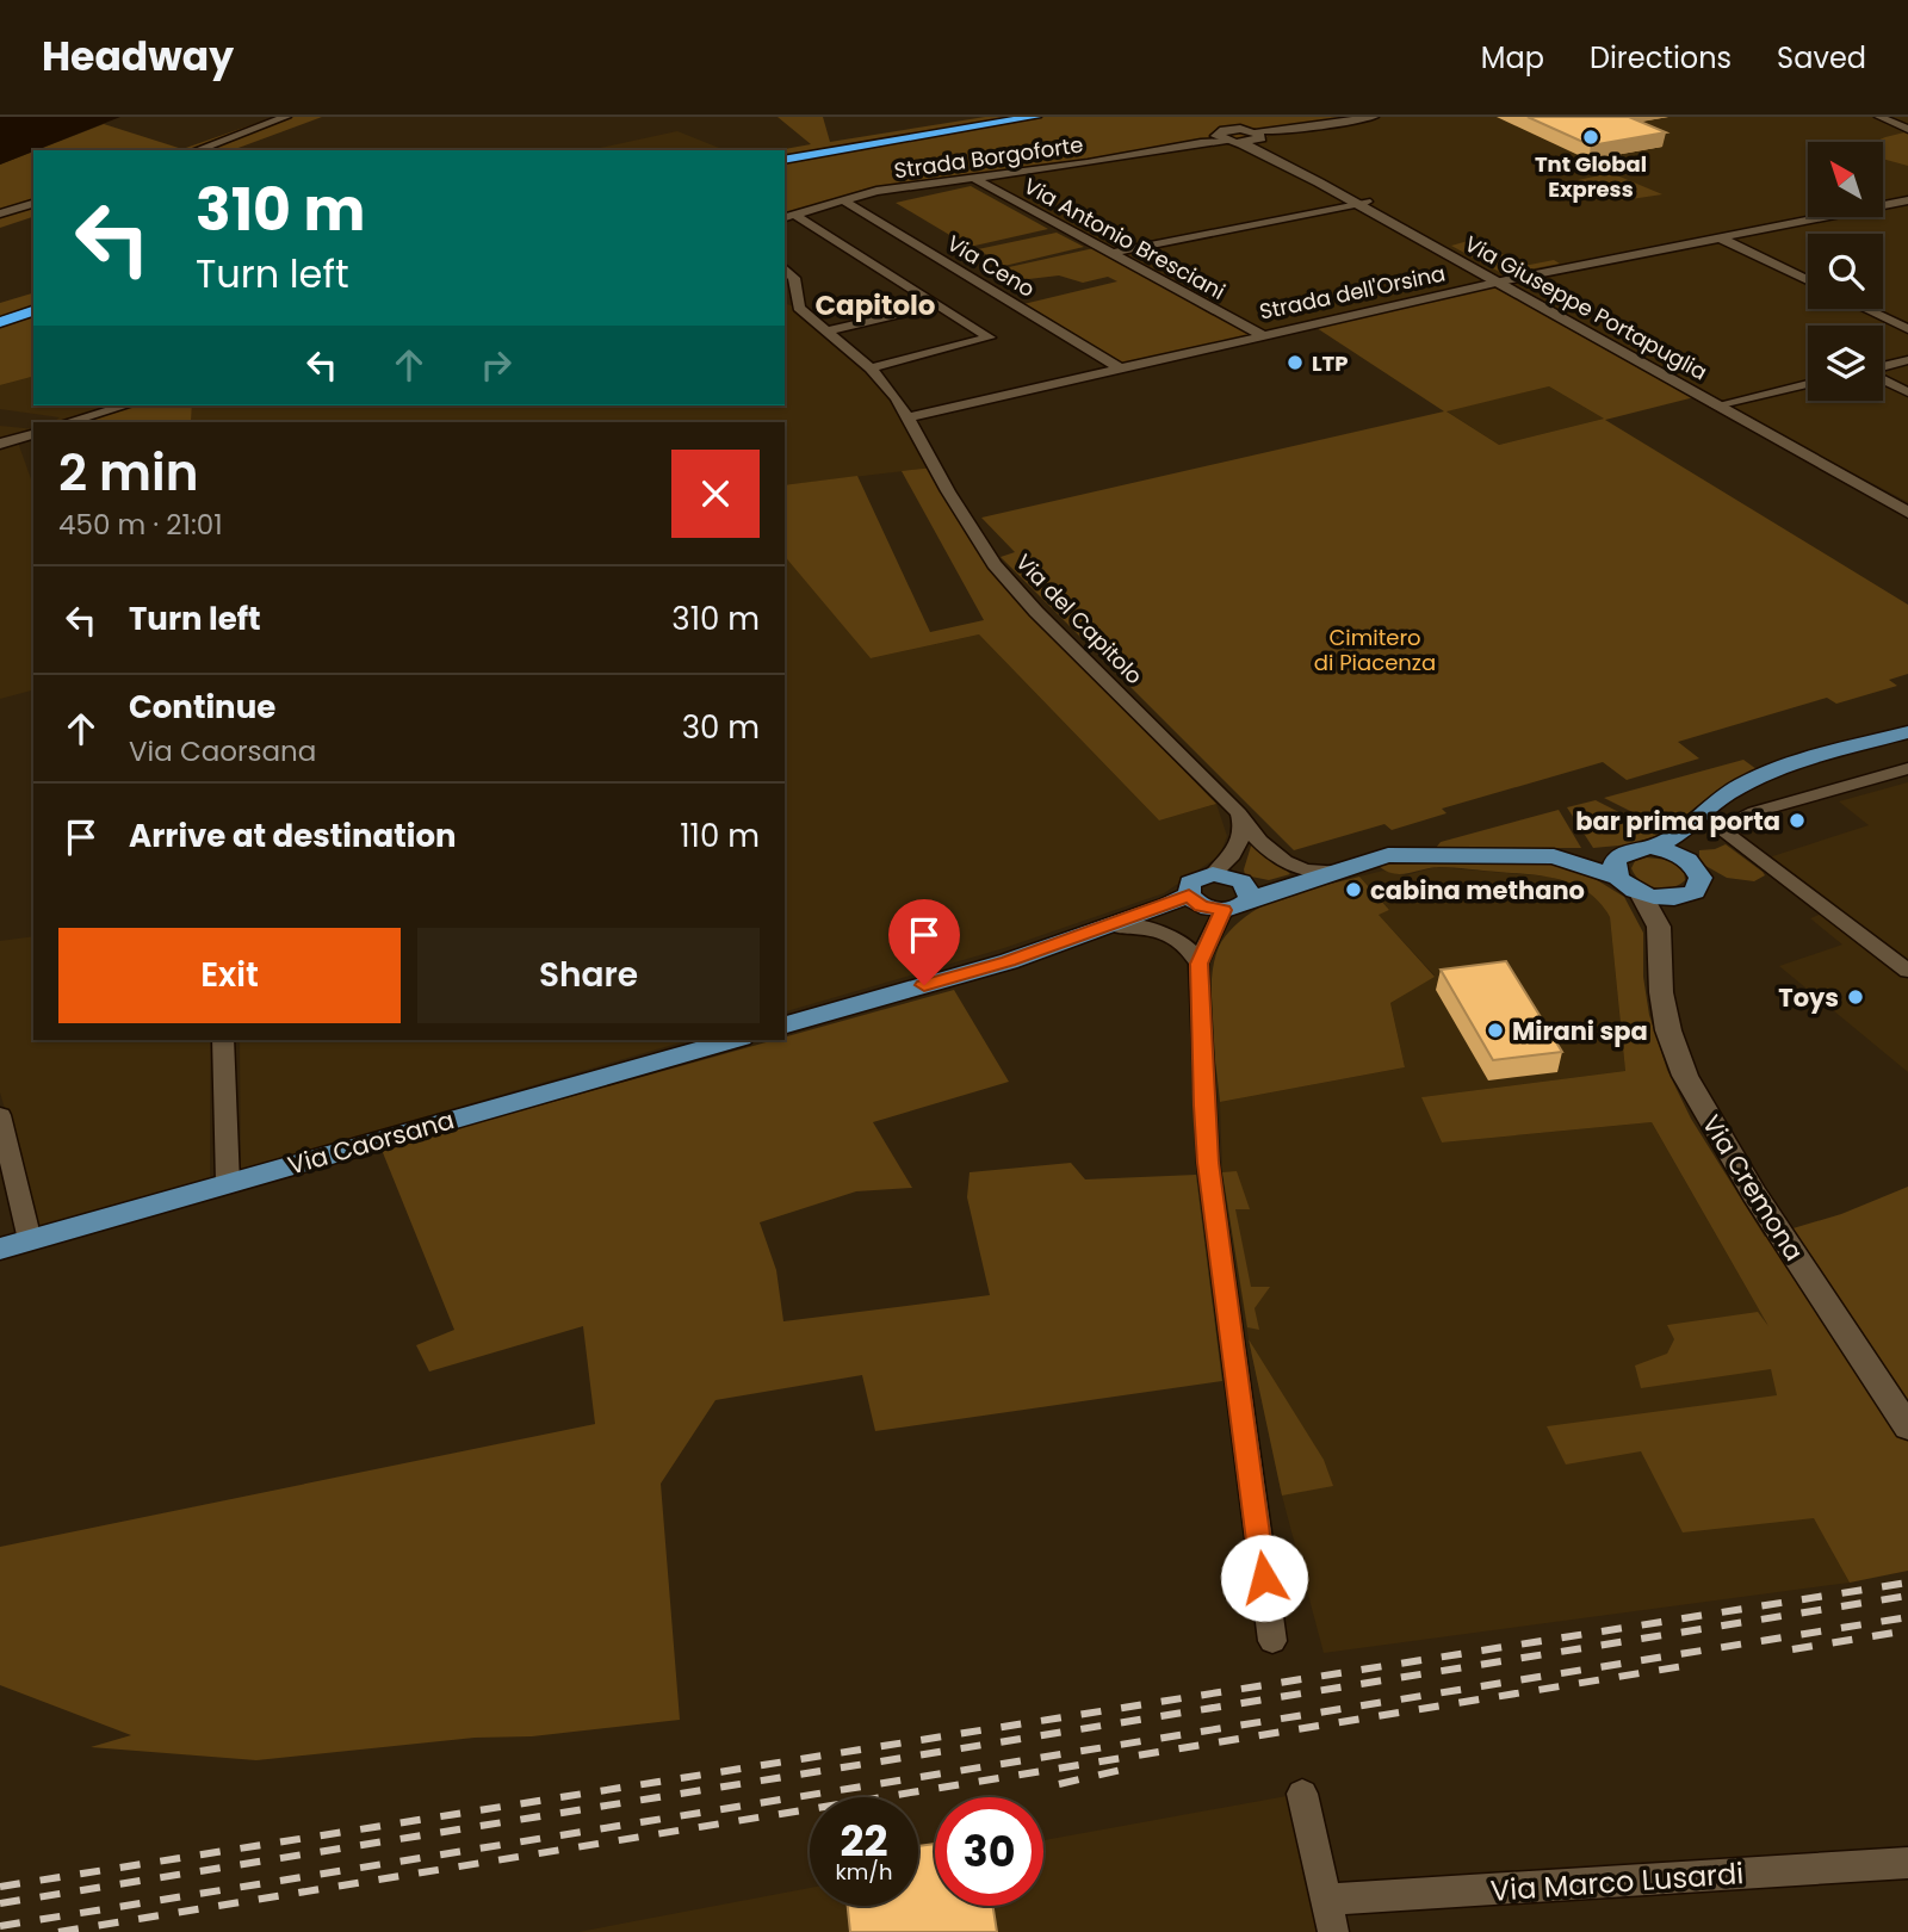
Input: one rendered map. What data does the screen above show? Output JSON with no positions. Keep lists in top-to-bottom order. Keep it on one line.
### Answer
{"streets":{"main road":["Via Giuseppe Portapuglia","Via Caorsana","Via Cremona"],"street":["Strada Borgoforte","Via Antonio Bresciani","Via Ceno","Strada dell'Orsina","Via del Capitolo","Via Marco Lusardi"]},"crossings":[["Strada Borgoforte","Via Antonio Bresciani"],["Strada Borgoforte","Via Ceno"],["Strada Borgoforte","Via Giuseppe Portapuglia"],["Via Antonio Bresciani","Strada dell'Orsina"],["Via Ceno","Strada dell'Orsina"],["Strada dell'Orsina","Via Giuseppe Portapuglia"],["Strada dell'Orsina","Via del Capitolo"]],"districts":["Capitolo"],"parks":["Cimitero di Piacenza"],"places":["Tnt Global Express","LTP","bar prima porta","cabina methano","Toys","Mirani spa"],"north":"top left","page":{"header":"Headway","nav":["Map","Directions","Saved"],"turn":["310 m","Turn left"],"heading":["2 min","450 m · 21:01"],"list":[{"name":"Turn left","value":"310 m"},{"name":"Continue","note":"Via Caorsana","value":"30 m"},{"name":"Arrive at destination","value":"110 m"}],"buttons":["Exit","Share"],"speed":"22 km/h","limit":"30"}}
